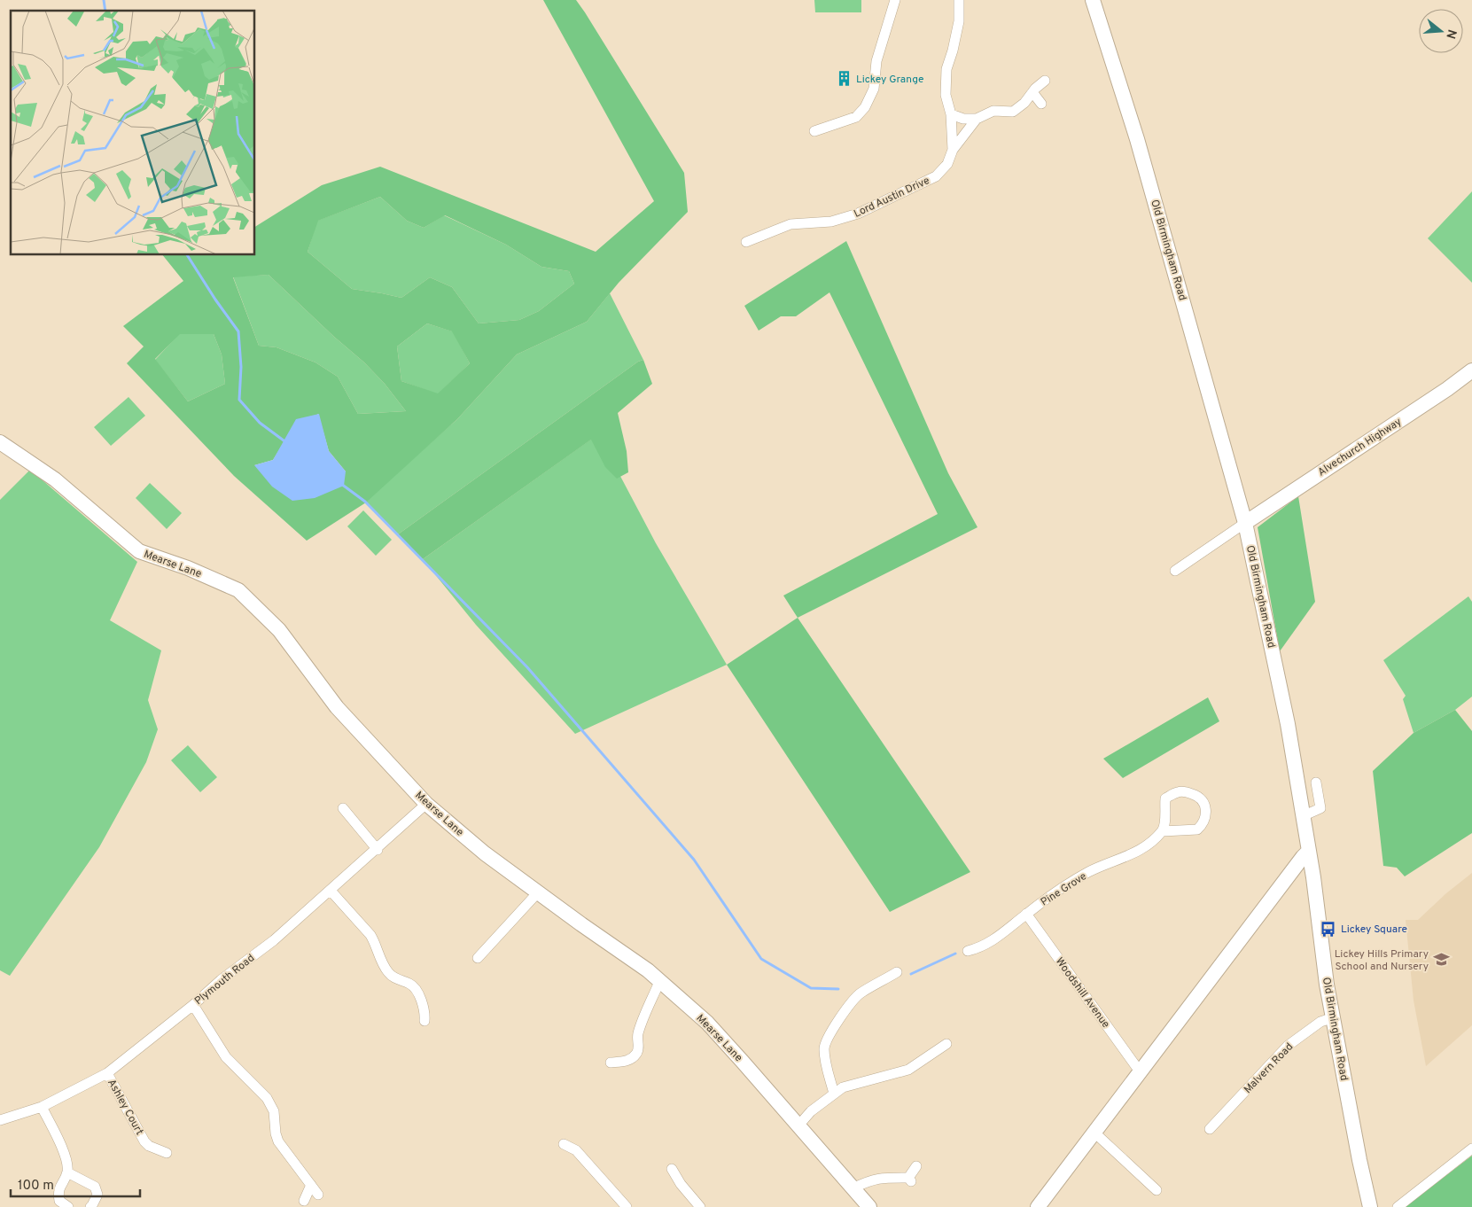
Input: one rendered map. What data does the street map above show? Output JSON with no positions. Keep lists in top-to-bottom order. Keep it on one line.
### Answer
{"streets":{"street":["Lord Austin Drive","Old Birmingham Road","Alvechurch Highway","Mearse Lane","Pine Grove","Plymouth Road","Woodshill Avenue","Malvern Road","Ashley Court"]},"crossings":[["Old Birmingham Road","Alvechurch Highway"],["Old Birmingham Road","Malvern Road"],["Mearse Lane","Plymouth Road"],["Pine Grove","Woodshill Avenue"],["Plymouth Road","Ashley Court"]],"places":{"building":["Lickey Grange"],"bus stop":["Lickey Square"],"school or university":["Lickey Hills Primary School and Nursery"]},"scale_bar":"100 m","north":"right"}
